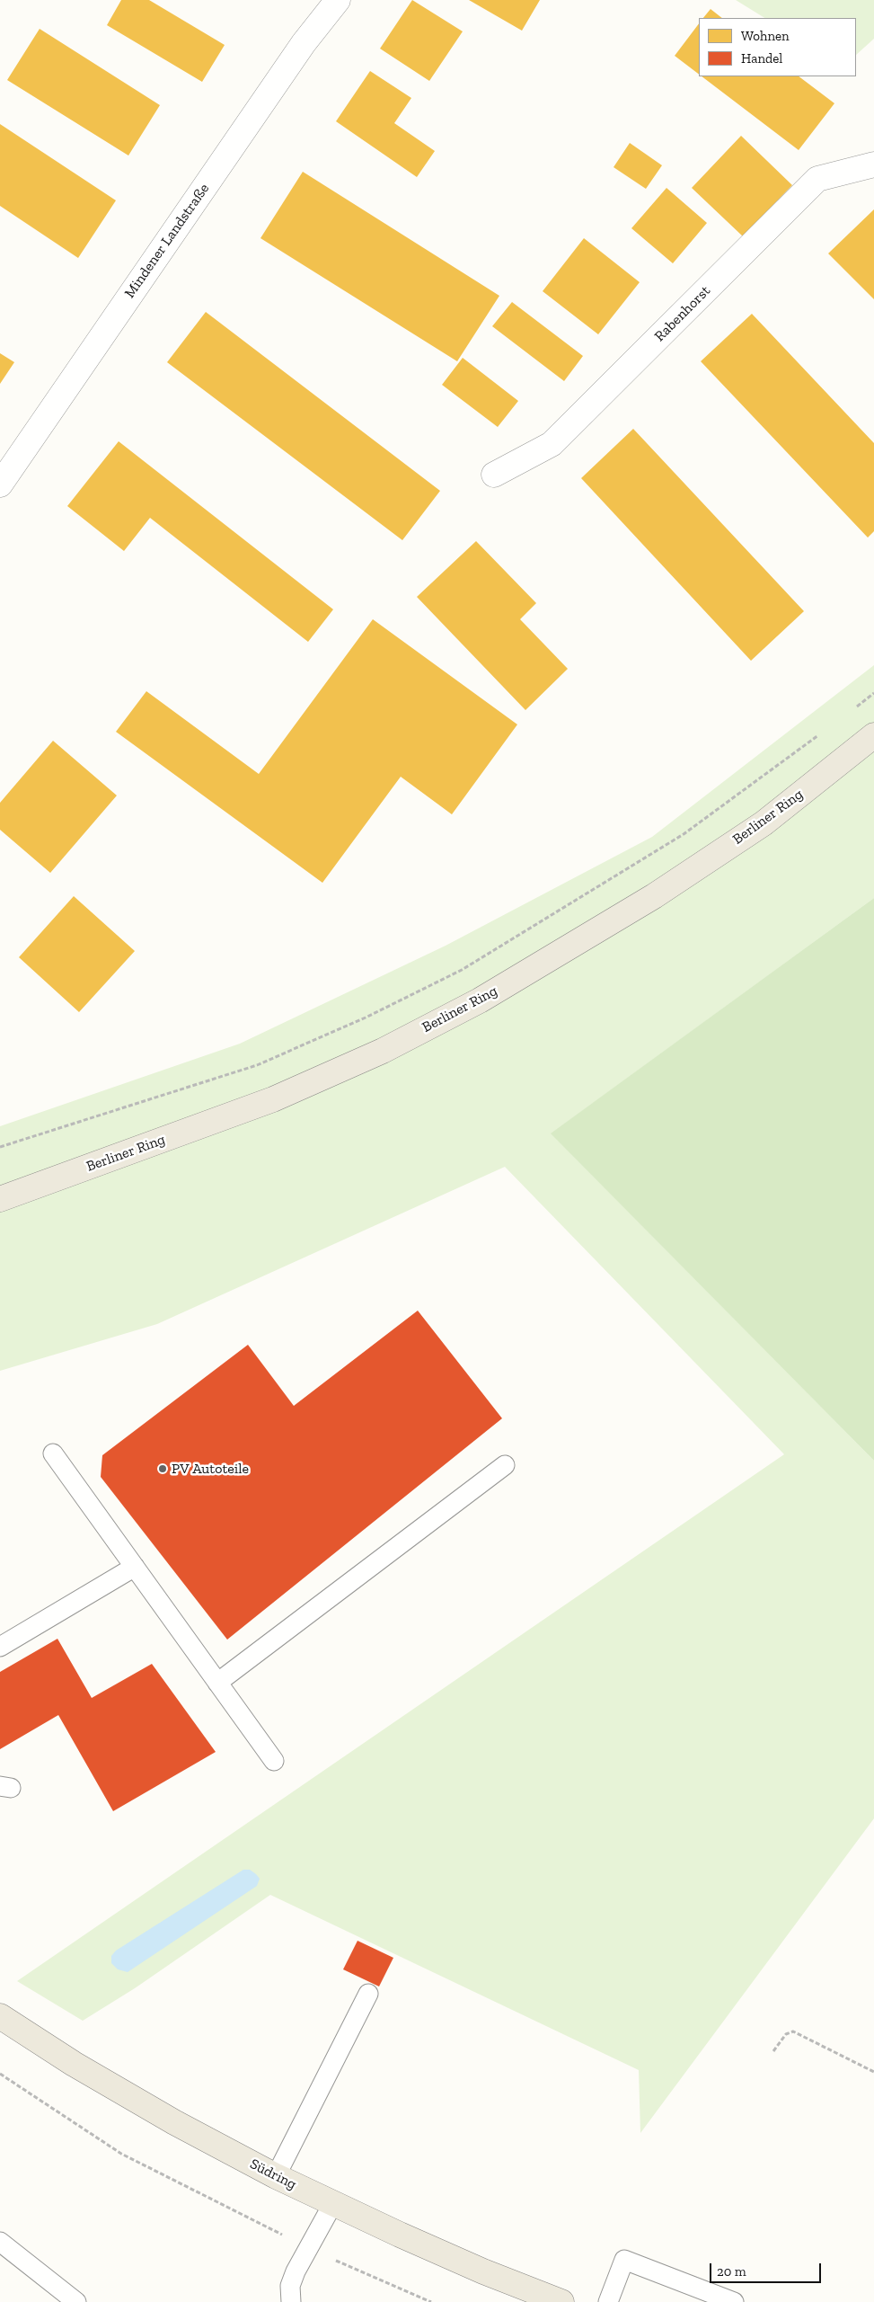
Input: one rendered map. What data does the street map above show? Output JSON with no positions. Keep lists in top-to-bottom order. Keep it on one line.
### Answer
{"streets":{"main road":["Berliner Ring","Südring"],"street":["Mindener Landstraße","Rabenhorst"]},"places":["PV Autoteile"],"legend":["Wohnen","Handel"],"scale_bar":"20 m"}
